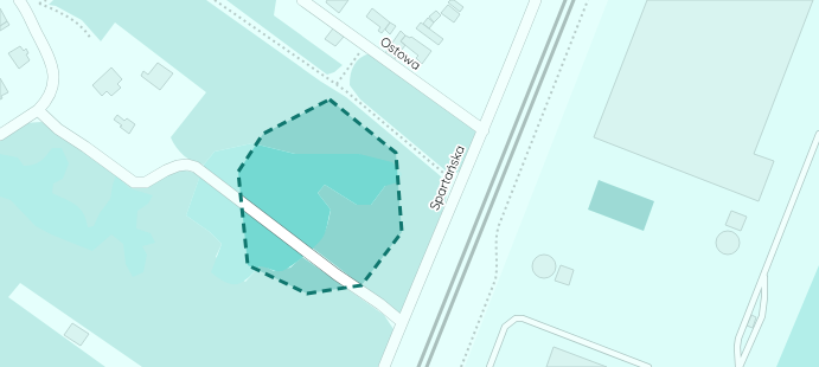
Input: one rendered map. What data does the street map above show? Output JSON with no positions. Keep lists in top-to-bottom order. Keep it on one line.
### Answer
{"streets":{"street":["Ostowa","Spartańska"]},"crossings":[["Ostowa","Spartańska"]]}
